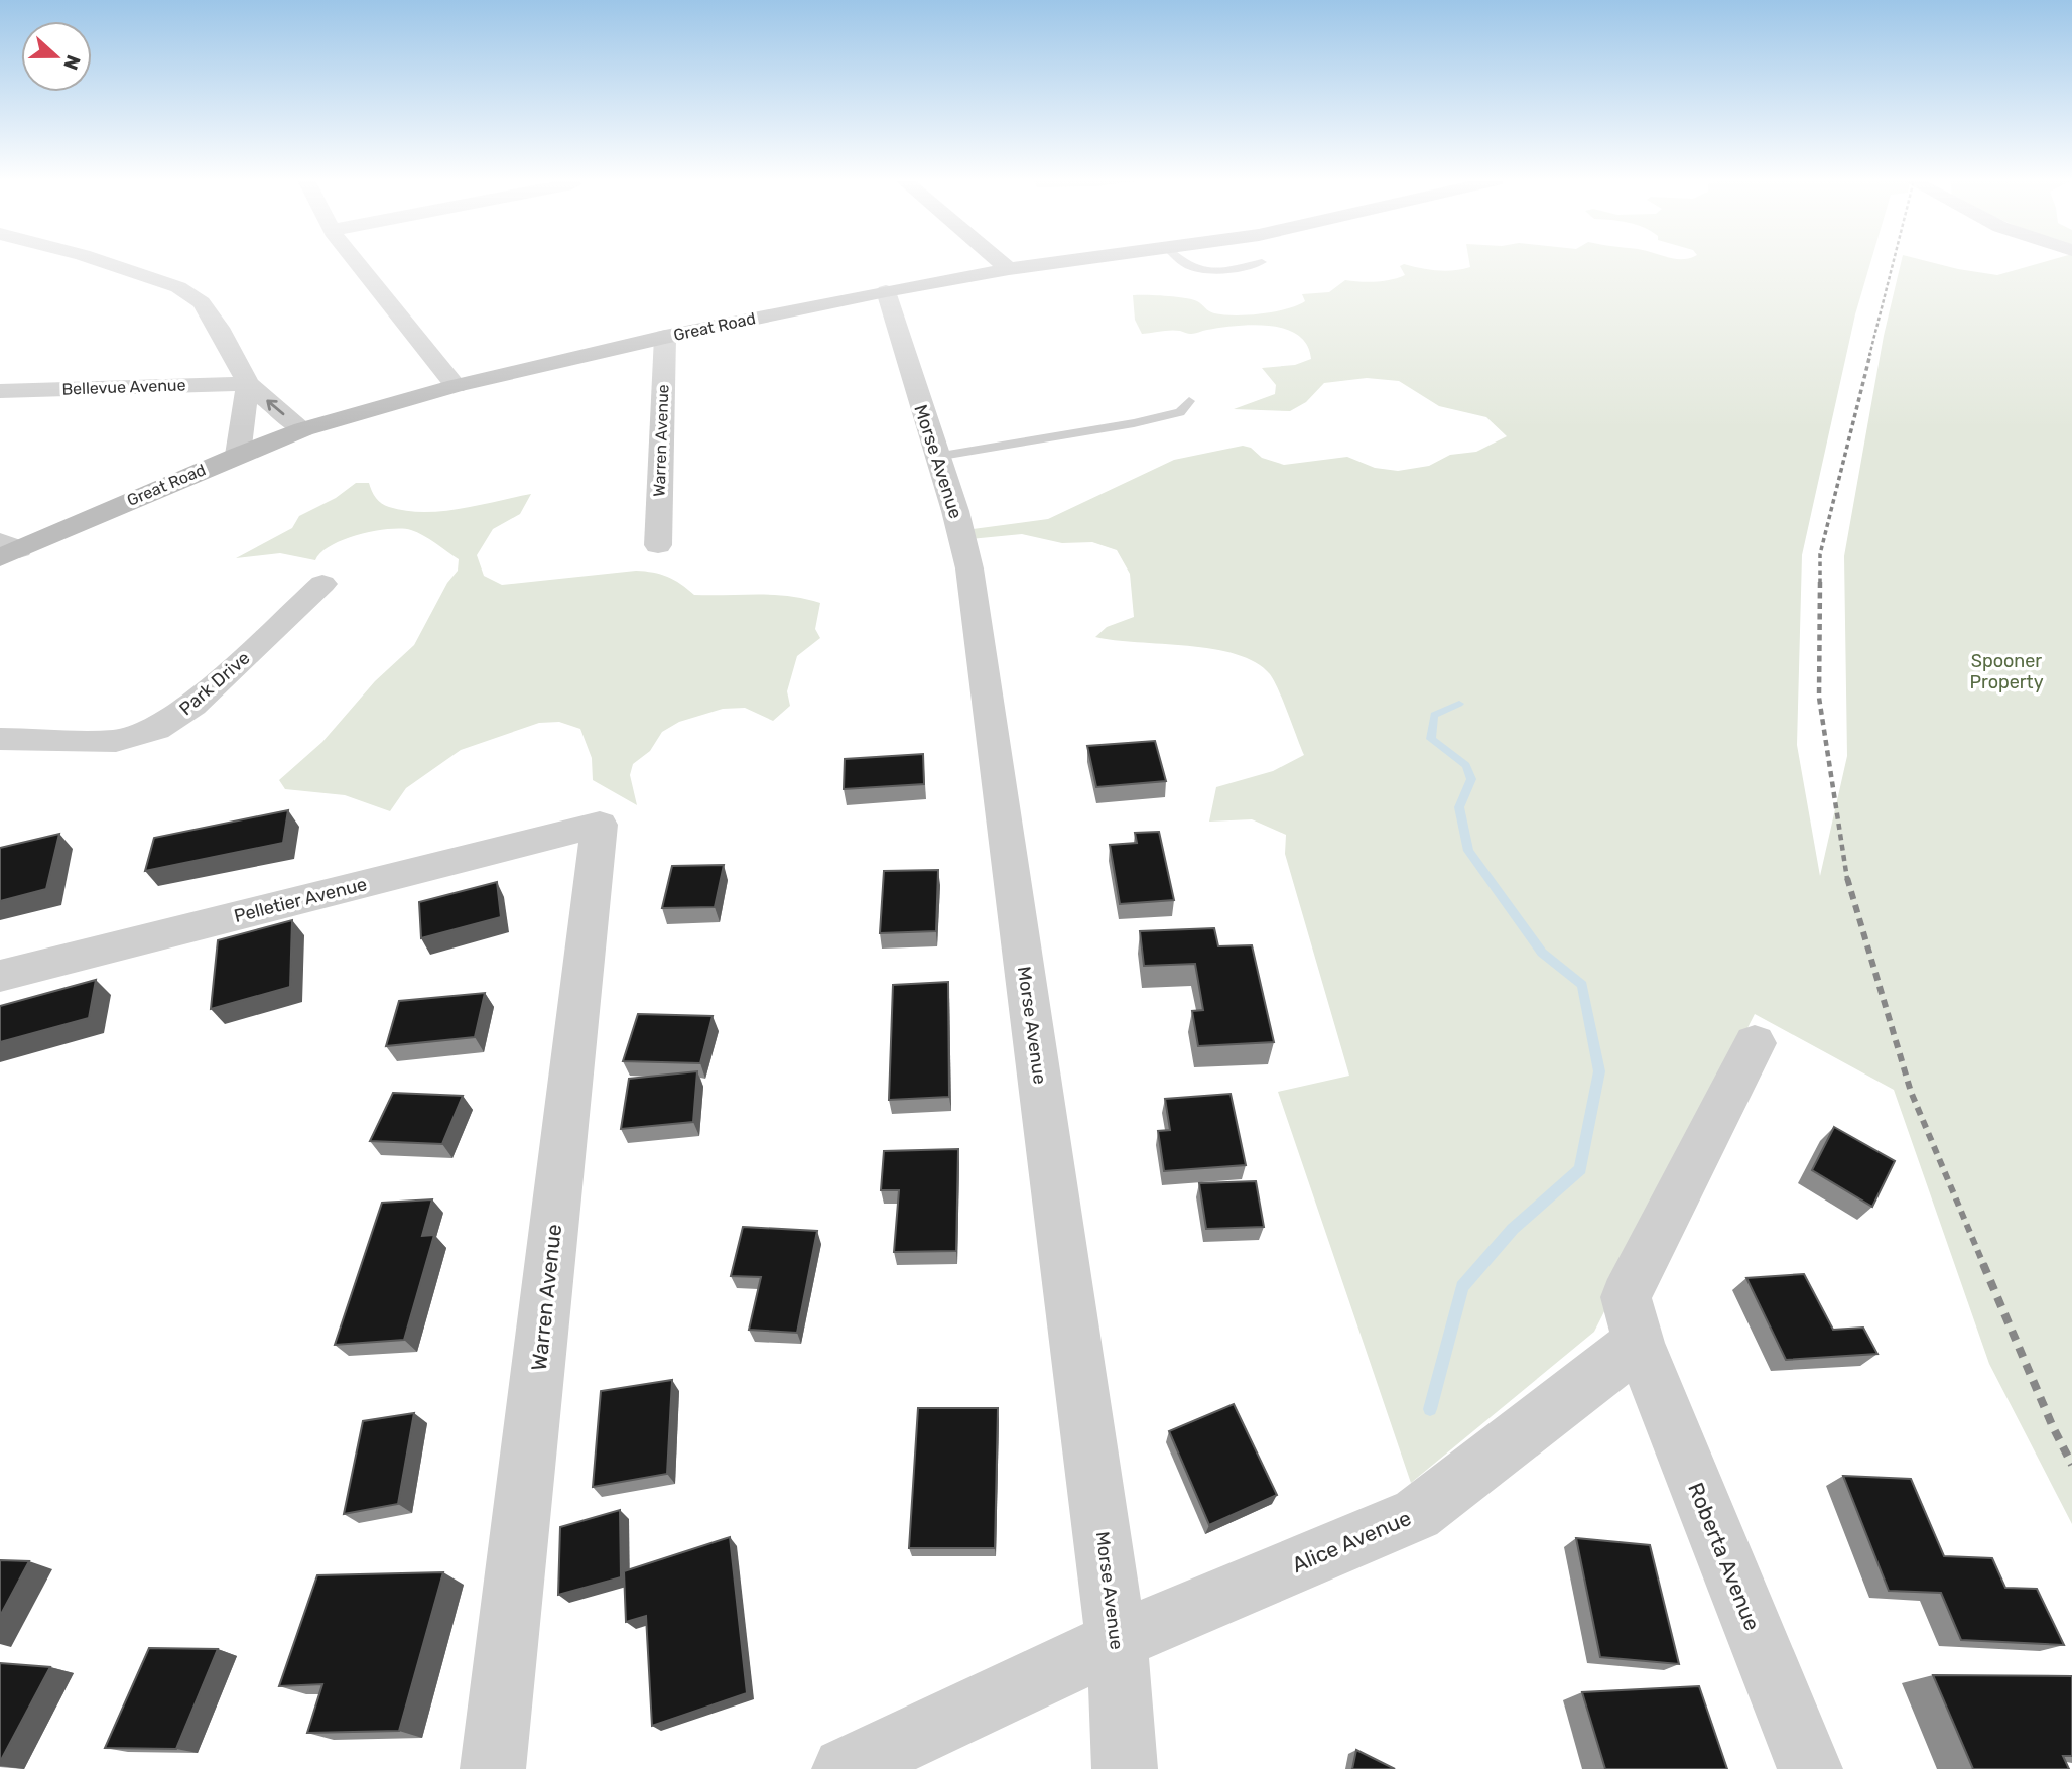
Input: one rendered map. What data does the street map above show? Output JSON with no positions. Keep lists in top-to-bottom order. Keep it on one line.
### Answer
{"streets":{"main road":["Great Road"],"street":["Bellevue Avenue","Warren Avenue","Morse Avenue","Park Drive","Pelletier Avenue","Alice Avenue","Roberta Avenue"]},"crossings":[["Great Road","Warren Avenue"],["Great Road","Morse Avenue"],["Warren Avenue","Pelletier Avenue"],["Morse Avenue","Alice Avenue"],["Alice Avenue","Roberta Avenue"]],"parks":["Spooner Property"],"north":"right"}
